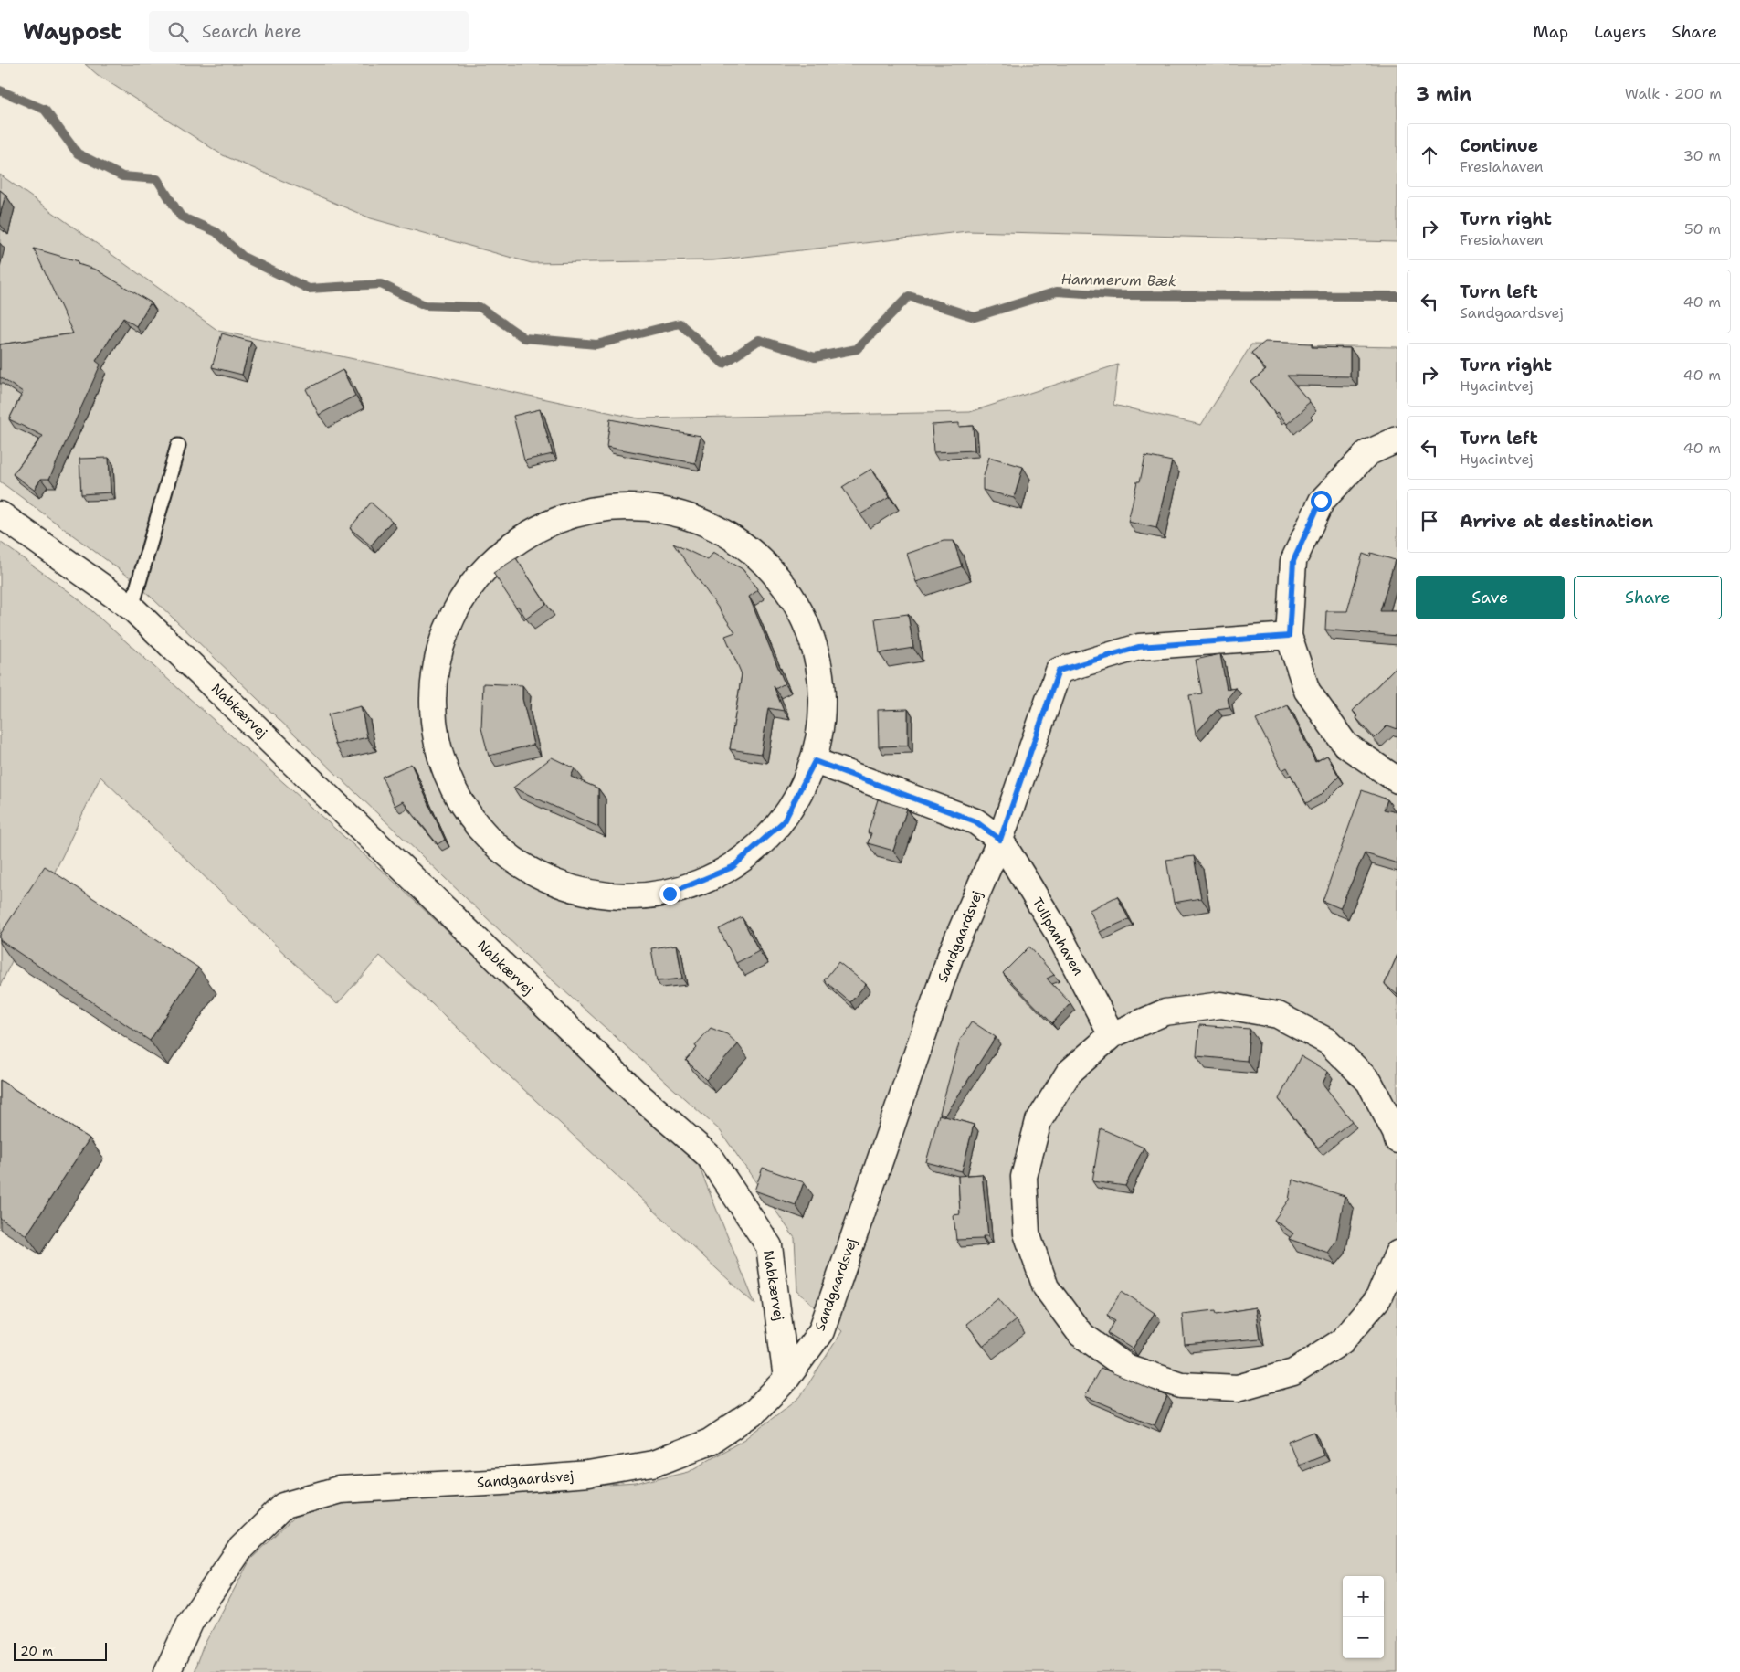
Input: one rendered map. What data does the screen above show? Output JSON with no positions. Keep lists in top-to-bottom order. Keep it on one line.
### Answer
{"streets":{"street":["Nabkærvej","Sandgaardsvej","Tulipanhaven"]},"crossings":[["Nabkærvej","Sandgaardsvej"],["Sandgaardsvej","Tulipanhaven"]],"water":["Hammerum Bæk"],"scale_bar":"20 m","page":{"header":"Waypost","search":"Search here","nav":["Map","Layers","Share"],"heading":["3 min","Walk · 200 m"],"list":[["Continue","Fresiahaven","30 m"],["Turn right","Fresiahaven","50 m"],["Turn left","Sandgaardsvej","40 m"],["Turn right","Hyacintvej","40 m"],["Turn left","Hyacintvej","40 m"],"Arrive at destination"],"buttons":["Save","Share"],"map_buttons":["+","−"],"scale":"20 m"}}
